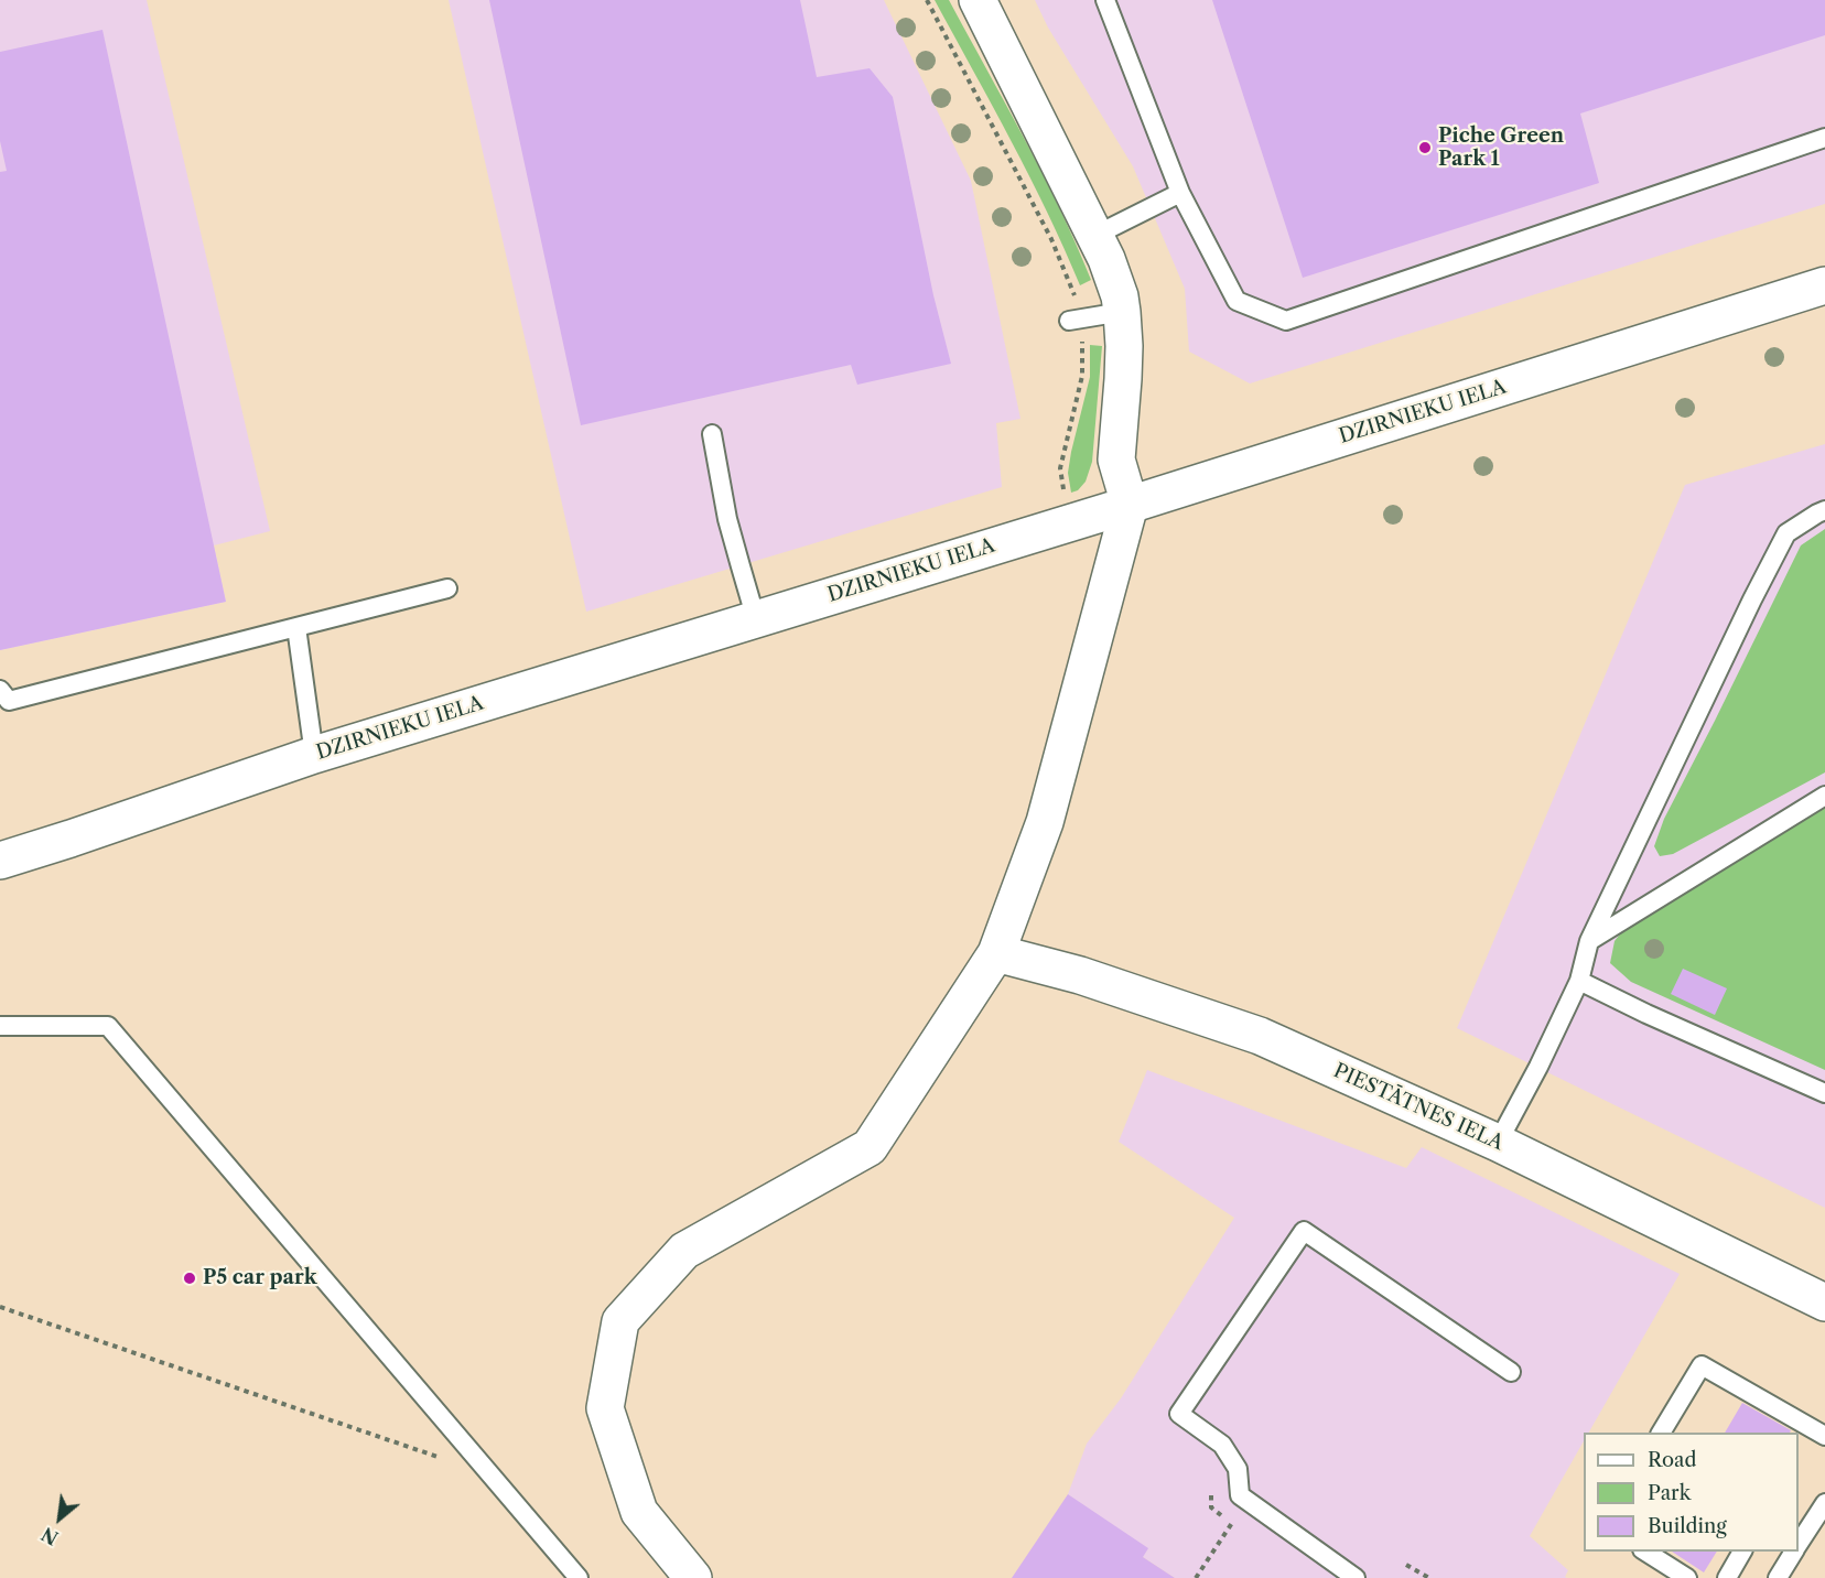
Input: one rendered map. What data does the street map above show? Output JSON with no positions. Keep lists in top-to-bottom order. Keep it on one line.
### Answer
{"streets":{"street":["DZIRNIEKU IELA","PIESTĀTNES IELA"]},"places":["Piche Green Park 1","P5 car park"],"legend":["Road","Park","Building"],"north":"bottom left"}
